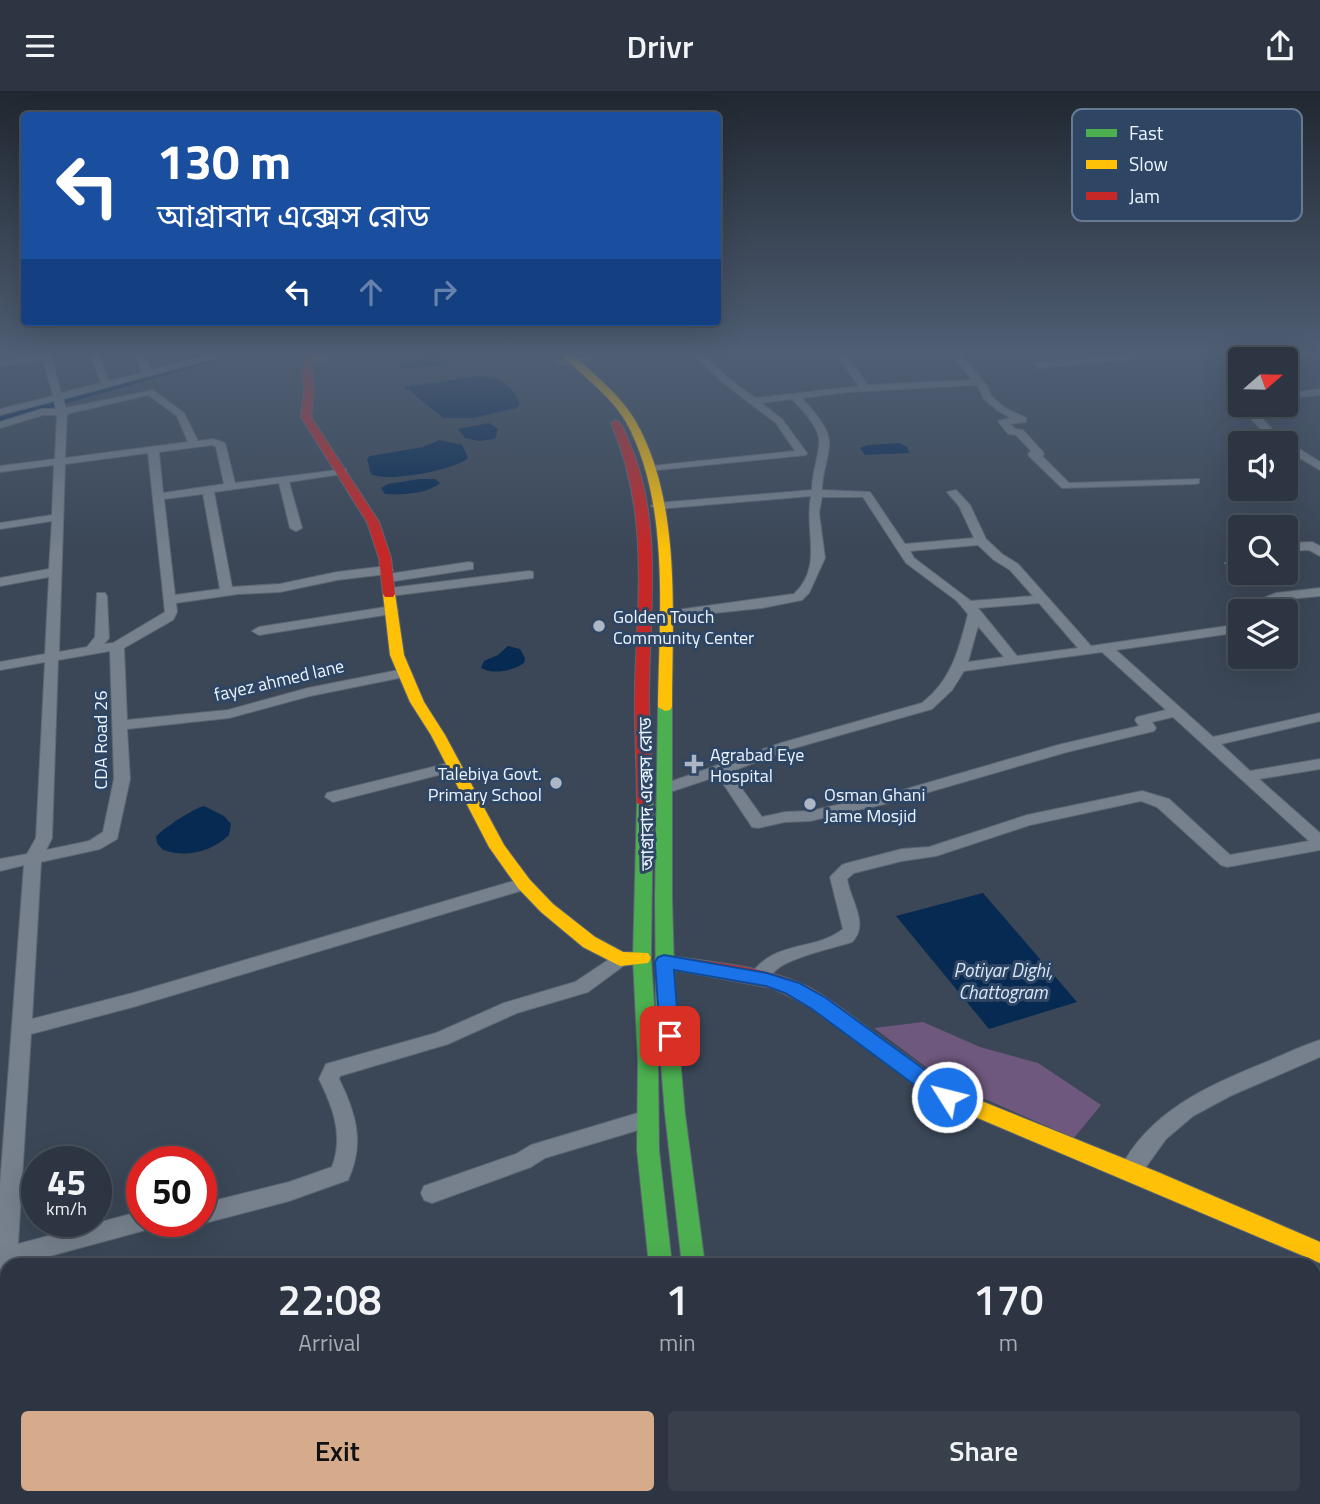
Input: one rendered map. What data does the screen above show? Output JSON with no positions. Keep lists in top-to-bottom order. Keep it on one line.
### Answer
{"streets":{"main road":["আগ্রাবাদ এক্সেস রোড"],"street":["fayez ahmed lane","CDA Road 26"]},"crossings":[["fayez ahmed lane","CDA Road 26"]],"water":["Potiyar Dighi, Chattogram"],"places":{"other":["Golden Touch Community Center","Talebiya Govt. Primary School","Osman Ghani Jame Mosjid"],"health":["Agrabad Eye Hospital"]},"legend":["Fast","Slow","Jam"],"north":"right","page":{"header":"Drivr","turn":["130 m","আগ্রাবাদ এক্সেস রোড"],"speed":"45 km/h","limit":"50","eta":["22:08","Arrival","1","min","170","m"],"buttons":["Exit","Share"]}}
